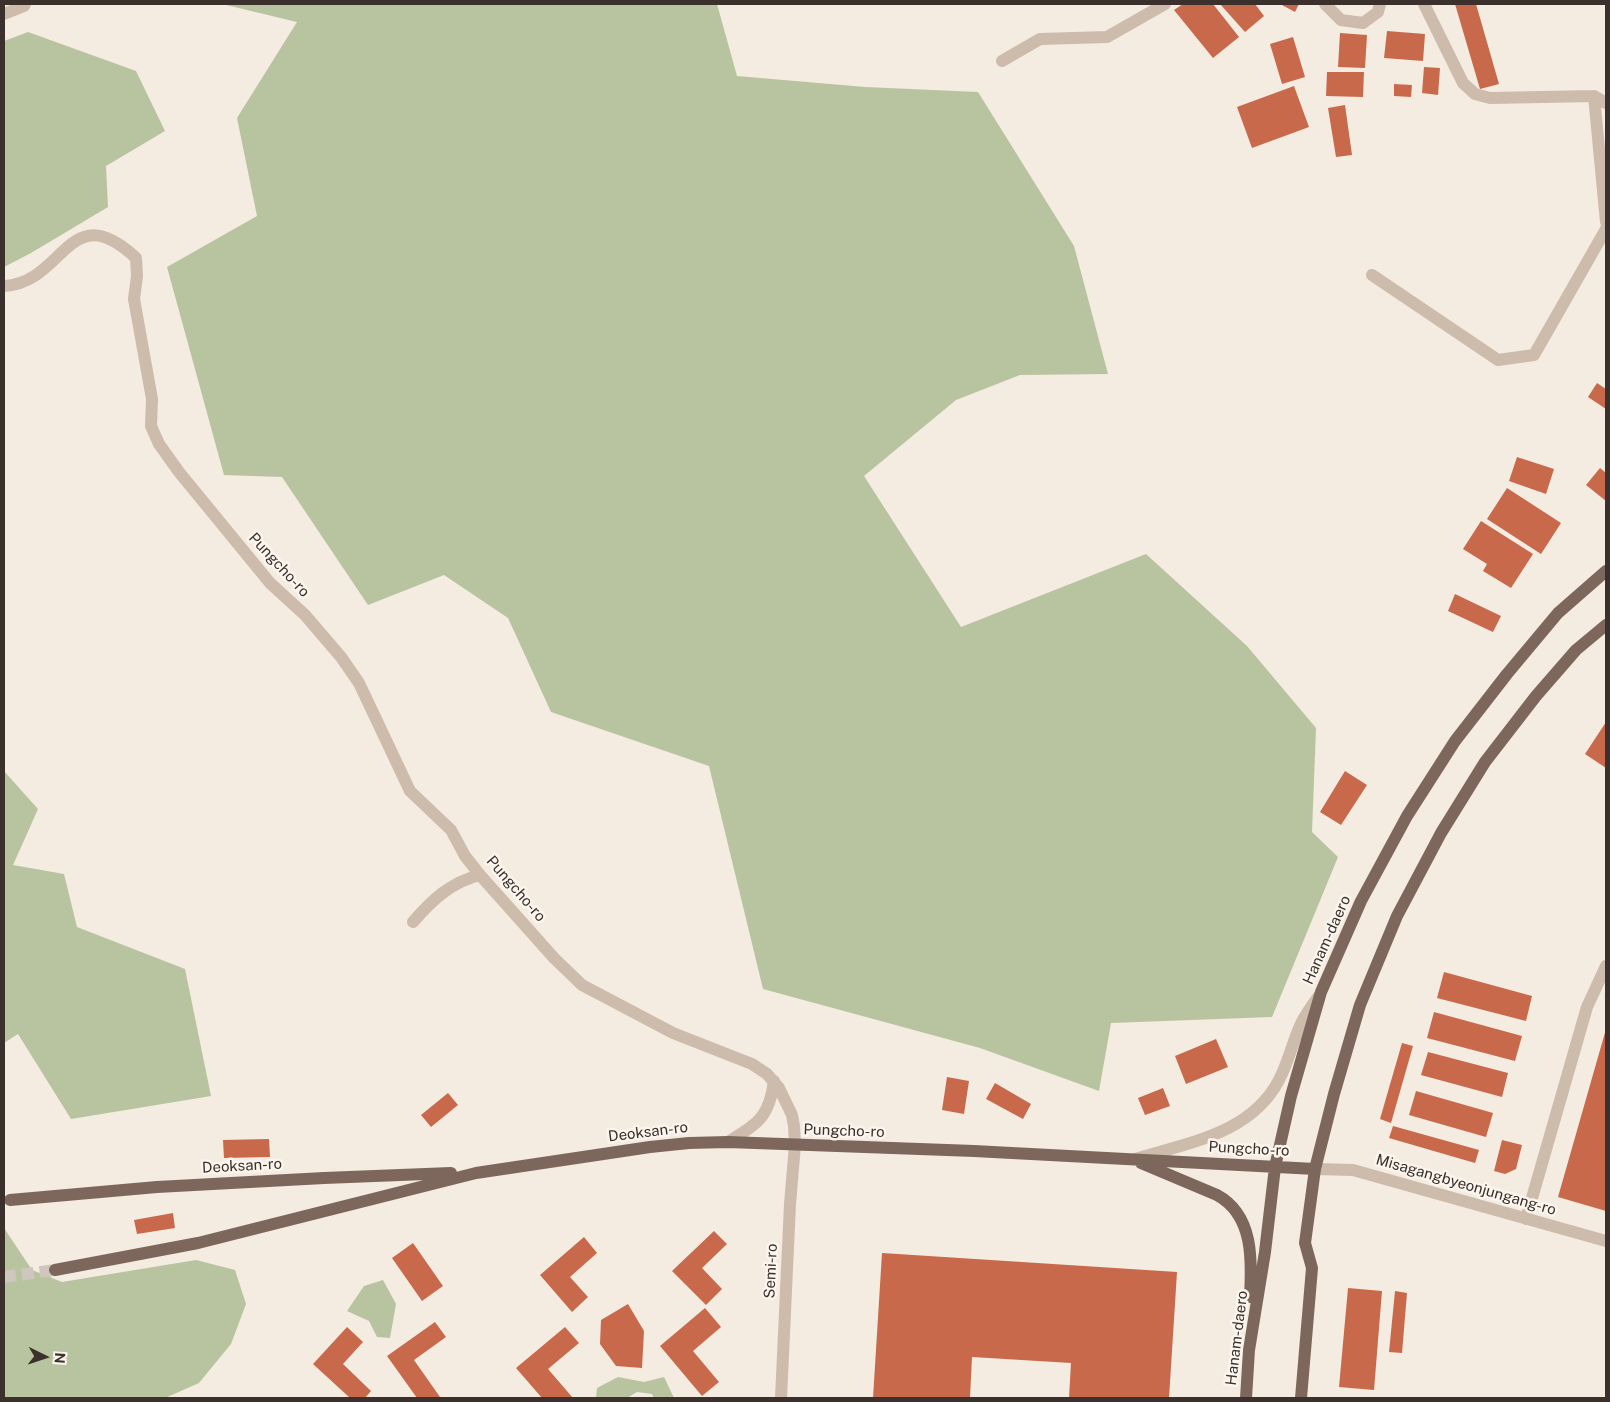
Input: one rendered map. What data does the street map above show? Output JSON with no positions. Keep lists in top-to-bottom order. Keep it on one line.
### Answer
{"streets":{"main road":["Pungcho-ro","Hanam-daero","Deoksan-ro"],"street":["Misagangbyeonjungang-ro","Semi-ro"]},"crossings":[["Pungcho-ro","Hanam-daero"],["Pungcho-ro","Deoksan-ro"],["Pungcho-ro","Misagangbyeonjungang-ro"],["Pungcho-ro","Semi-ro"],["Deoksan-ro","Semi-ro"]],"north":"right"}
